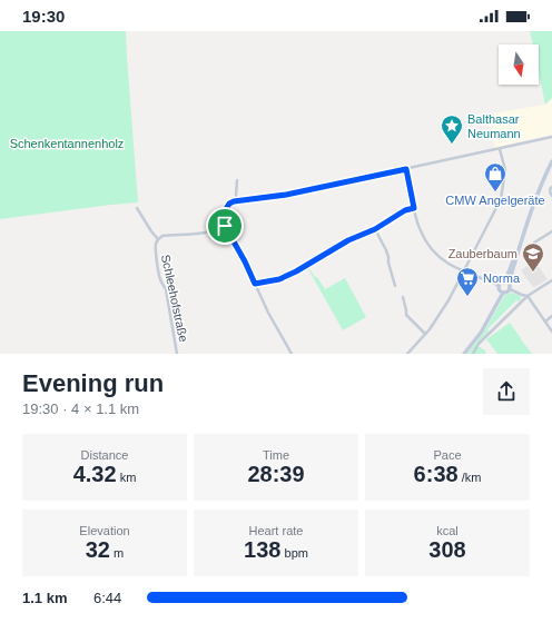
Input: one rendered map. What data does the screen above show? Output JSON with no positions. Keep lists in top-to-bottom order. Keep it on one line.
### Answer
{"streets":{"street":["Schleehofstraße"]},"parks":["Schenkentannenholz"],"places":{"place":["Balthasar Neumann"],"shop":["CMW Angelgeräte"],"school or university":["Zauberbaum"],"supermarket":["Norma"]},"north":"bottom","page":{"status":"19:30","heading":["Evening run","19:30 · 4 × 1.1 km"],"stats":[["Distance","4.32 km"],["Time","28:39"],["Pace","6:38 /km"],["Elevation","32 m"],["Heart rate","138 bpm"],["kcal","308"]],"list":[{"name":"1.1 km","note":"6:44"}]}}
